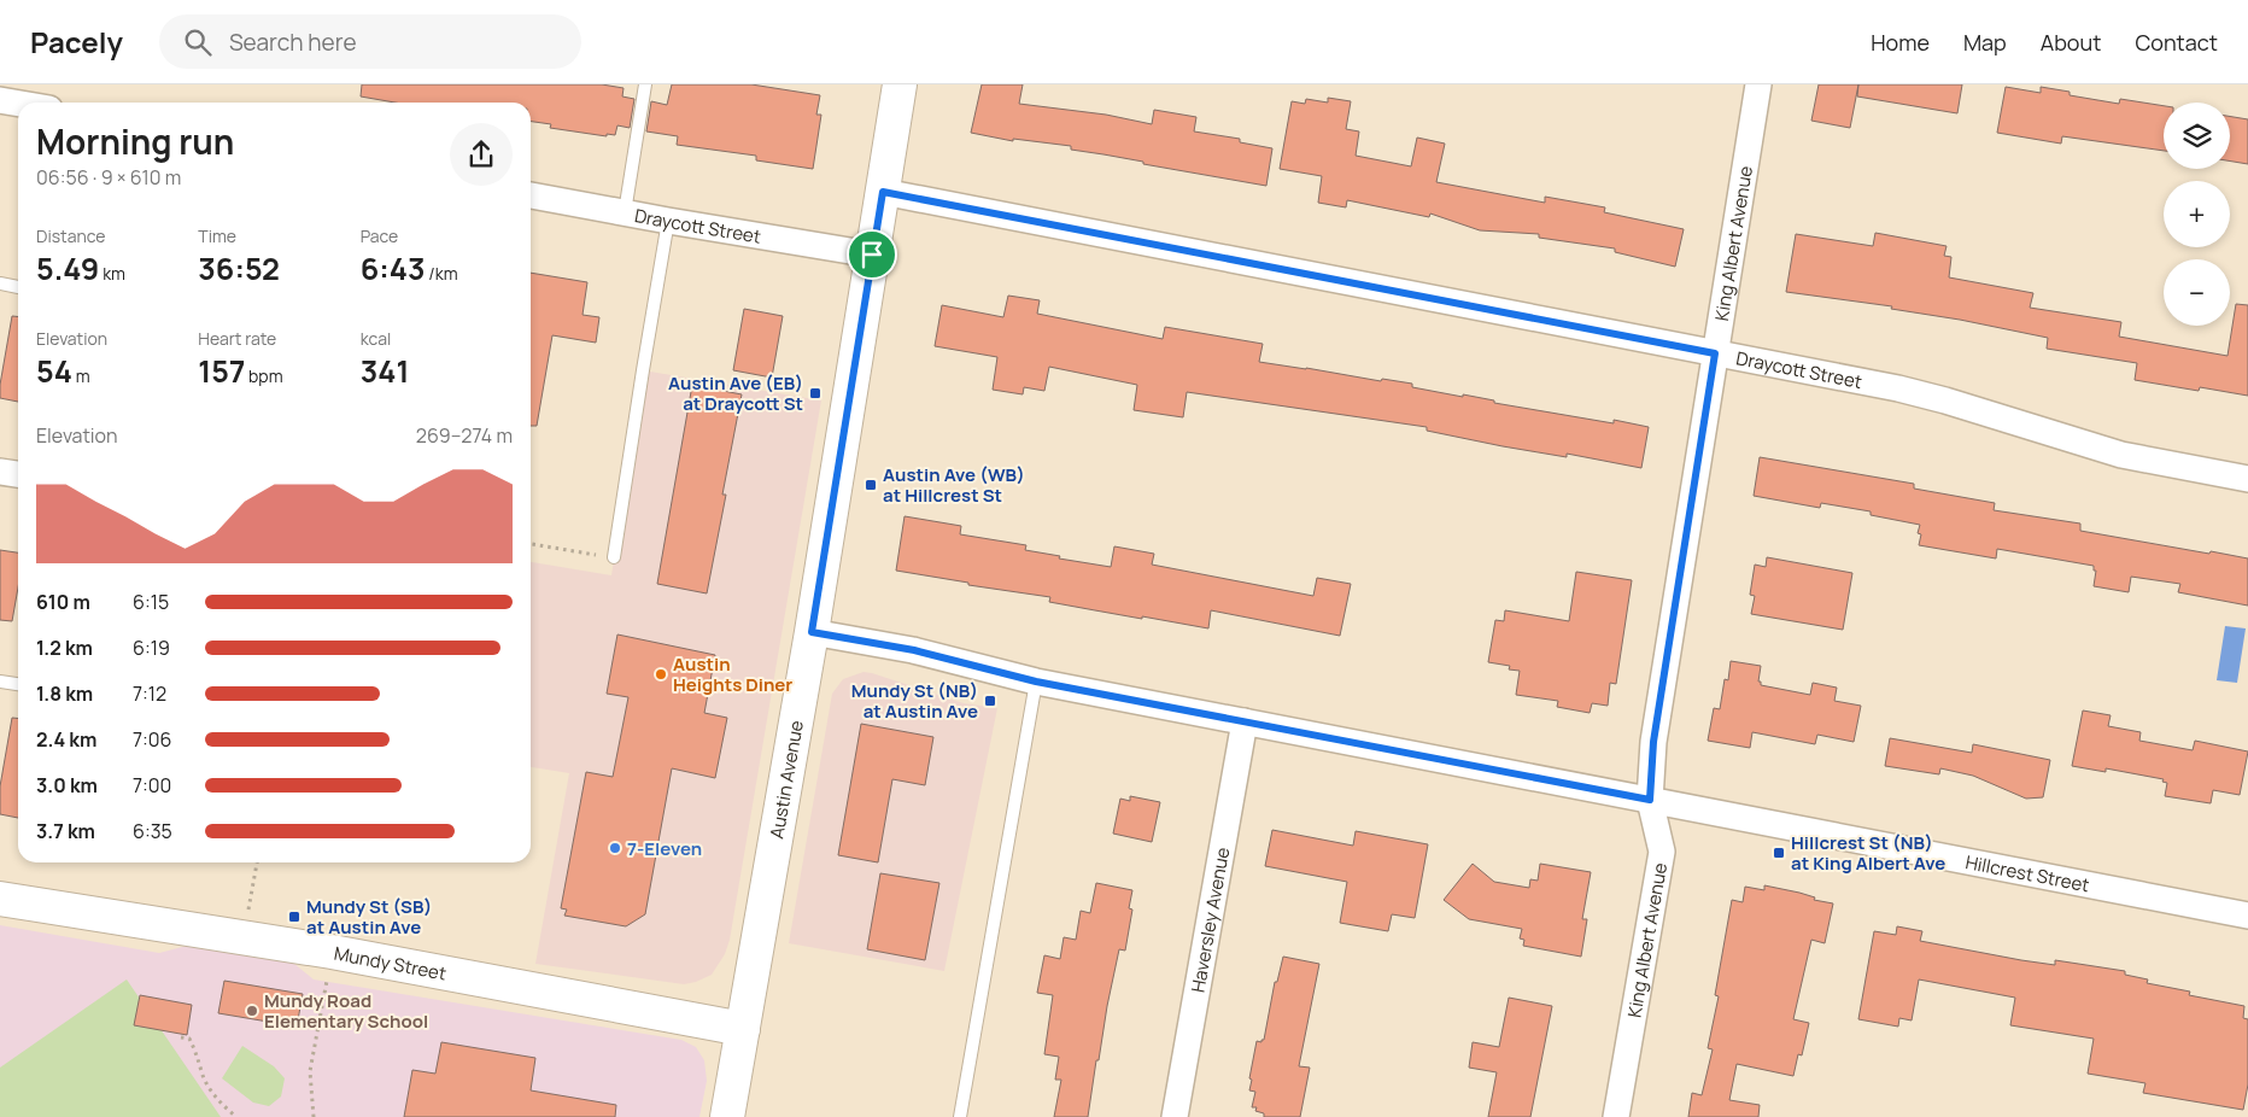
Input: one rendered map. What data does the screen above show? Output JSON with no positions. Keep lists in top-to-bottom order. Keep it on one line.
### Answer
{"streets":{"main road":["Austin Avenue","Mundy Street"],"street":["Draycott Street","King Albert Avenue","Hillcrest Street","Haversley Avenue"]},"crossings":[["Draycott Street","King Albert Avenue"],["Draycott Street","Austin Avenue"],["King Albert Avenue","Hillcrest Street"],["Austin Avenue","Hillcrest Street"],["Austin Avenue","Mundy Street"],["Hillcrest Street","Haversley Avenue"]],"places":{"transit":["Austin Ave (EB) at Draycott St","Austin Ave (WB) at Hillcrest St","Mundy St (NB) at Austin Ave","Hillcrest St (NB) at King Albert Ave","Mundy St (SB) at Austin Ave"],"other":["Austin Heights Diner","7-Eleven","Mundy Road Elementary School"]},"page":{"header":"Pacely","search":"Search here","nav":["Home","Map","About","Contact"],"map_buttons":["+","−"],"heading":["Morning run","06:56 · 9 × 610 m"],"stats":[["Distance","5.49 km"],["Time","36:52"],["Pace","6:43 /km"],["Elevation","54 m"],["Heart rate","157 bpm"],["kcal","341"]],"chart":["Elevation","269–274 m"],"list":[{"name":"610 m","note":"6:15"},{"name":"1.2 km","note":"6:19"},{"name":"1.8 km","note":"7:12"},{"name":"2.4 km","note":"7:06"},{"name":"3.0 km","note":"7:00"},{"name":"3.7 km","note":"6:35"}]}}
